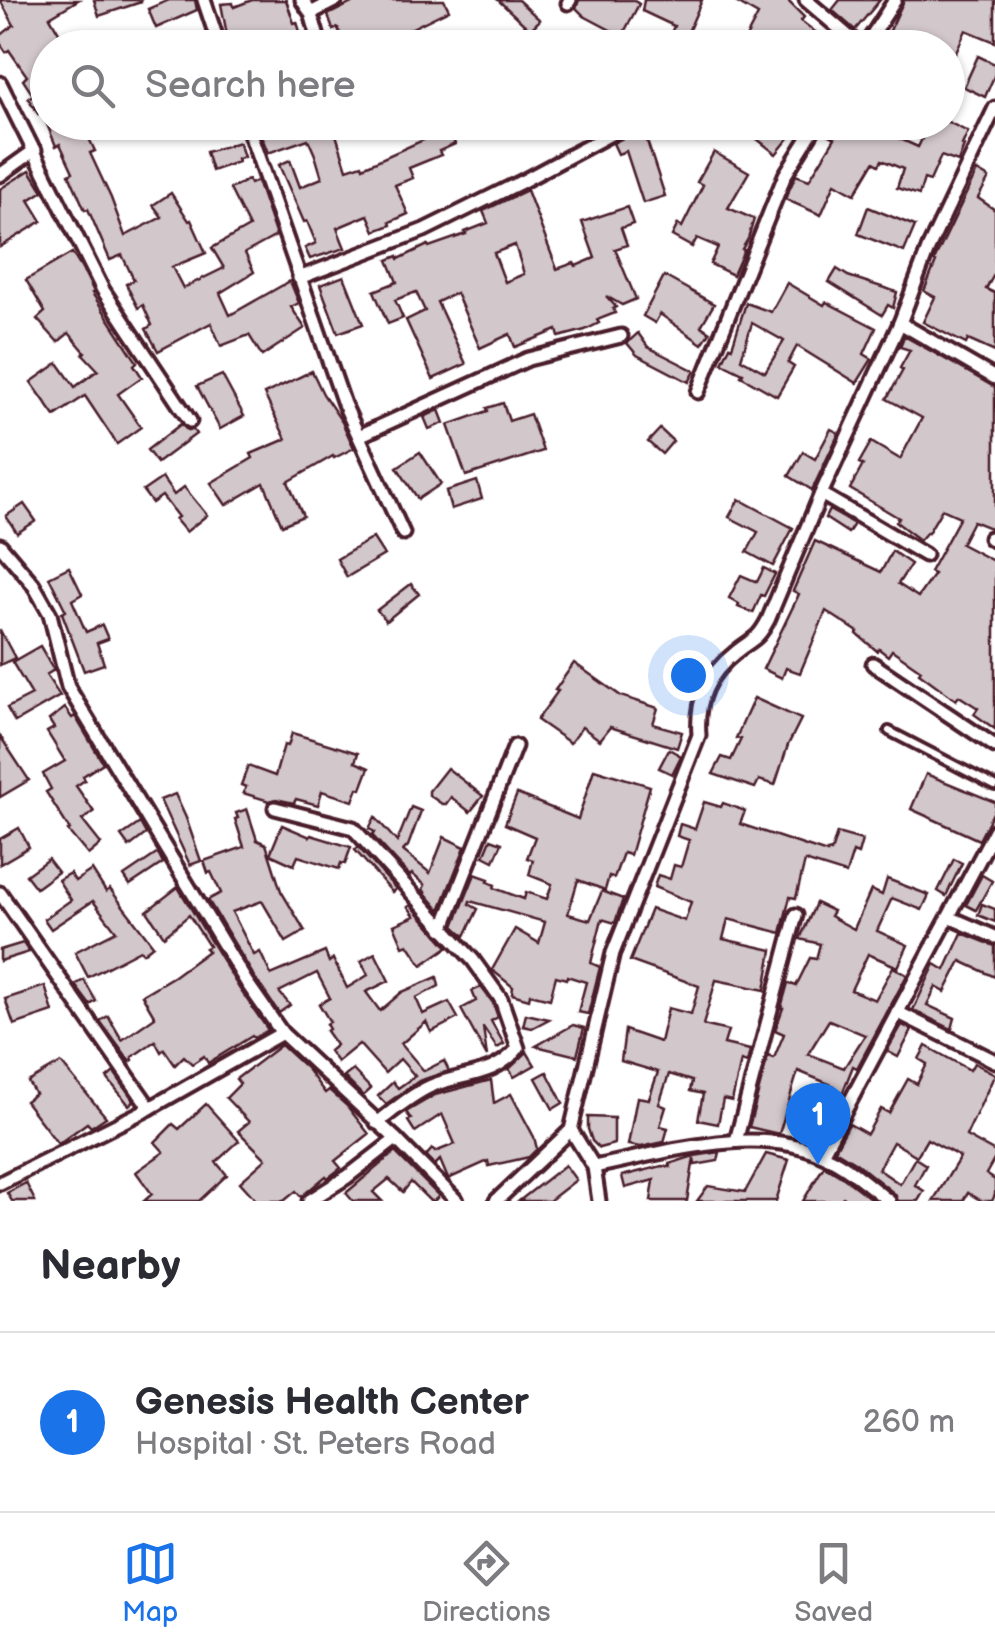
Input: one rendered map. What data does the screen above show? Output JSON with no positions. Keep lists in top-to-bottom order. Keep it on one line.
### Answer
{"page":{"search":"Search here","pins":"1","heading":"Nearby","list":[{"mark":"1","name":"Genesis Health Center","note":"Hospital · St. Peters Road","value":"260 m"}],"nav":["Map","Directions","Saved"]}}
